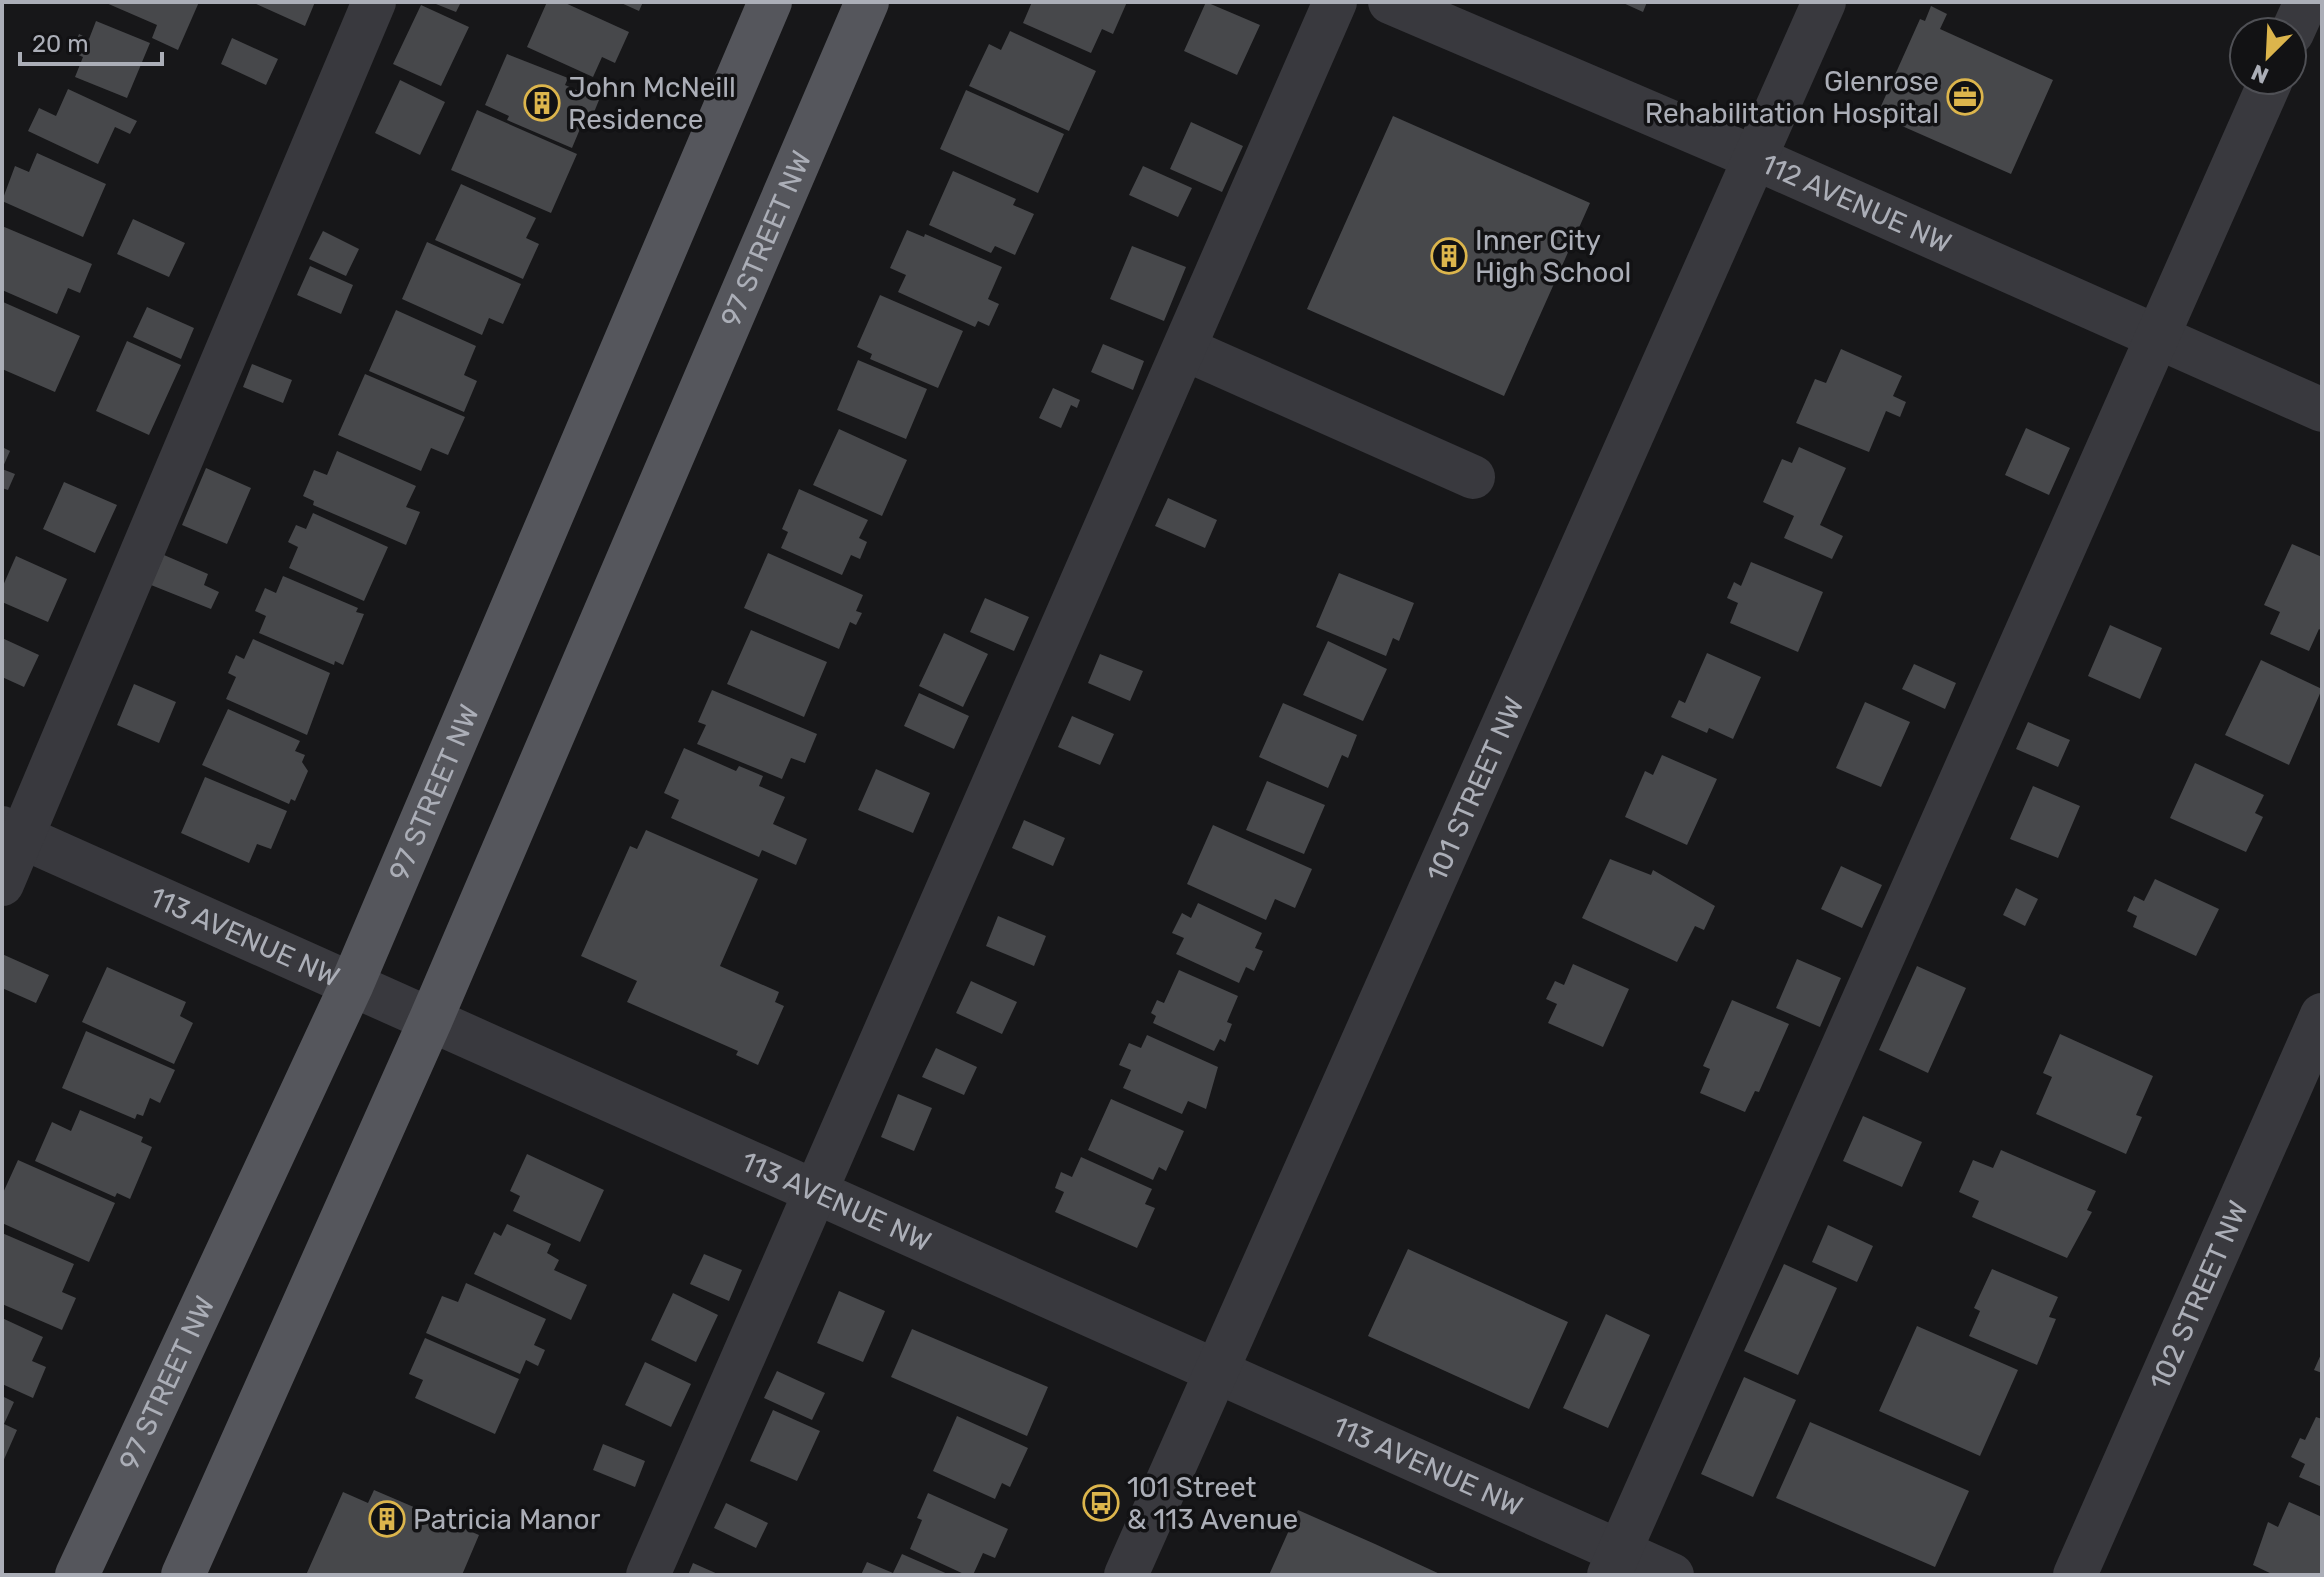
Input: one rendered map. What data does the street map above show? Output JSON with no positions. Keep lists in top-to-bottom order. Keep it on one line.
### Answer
{"streets":{"main road":["97 STREET NW"],"street":["112 AVENUE NW","101 STREET NW","113 AVENUE NW","102 STREET NW"]},"crossings":[["112 AVENUE NW","101 STREET NW"],["97 STREET NW","113 AVENUE NW"],["101 STREET NW","113 AVENUE NW"]],"places":{"office":["Glenrose Rehabilitation Hospital"],"building":["John McNeill Residence","Inner City High School","Patricia Manor"],"bus stop":["101 Street & 113 Avenue"]},"scale_bar":"20 m","north":"bottom left"}
